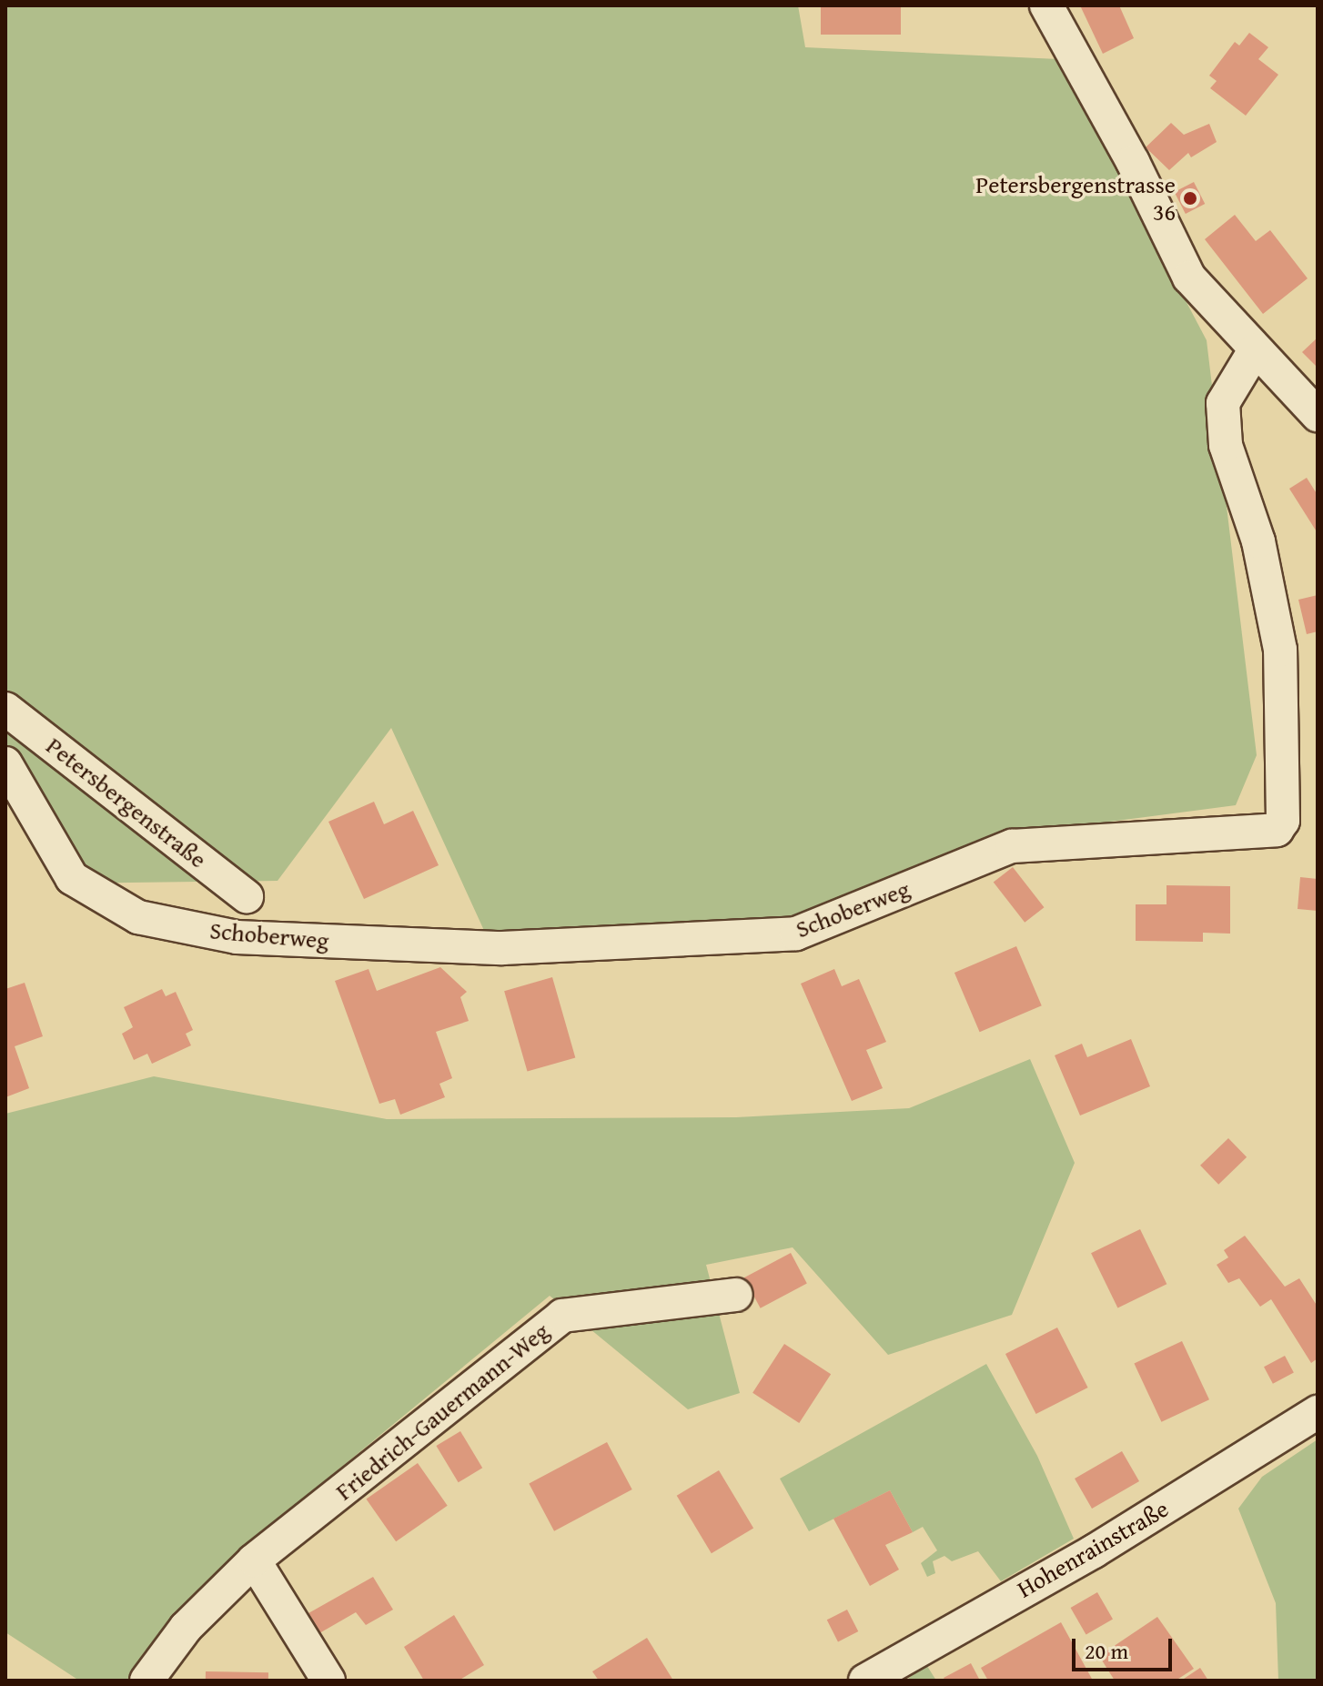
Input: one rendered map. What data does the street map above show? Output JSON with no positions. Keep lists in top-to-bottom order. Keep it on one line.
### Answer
{"streets":{"street":["Petersbergenstraße","Schoberweg","Friedrich-Gauermann-Weg","Hohenrainstraße"]},"places":["Petersbergenstrasse 36"],"scale_bar":"20 m"}
